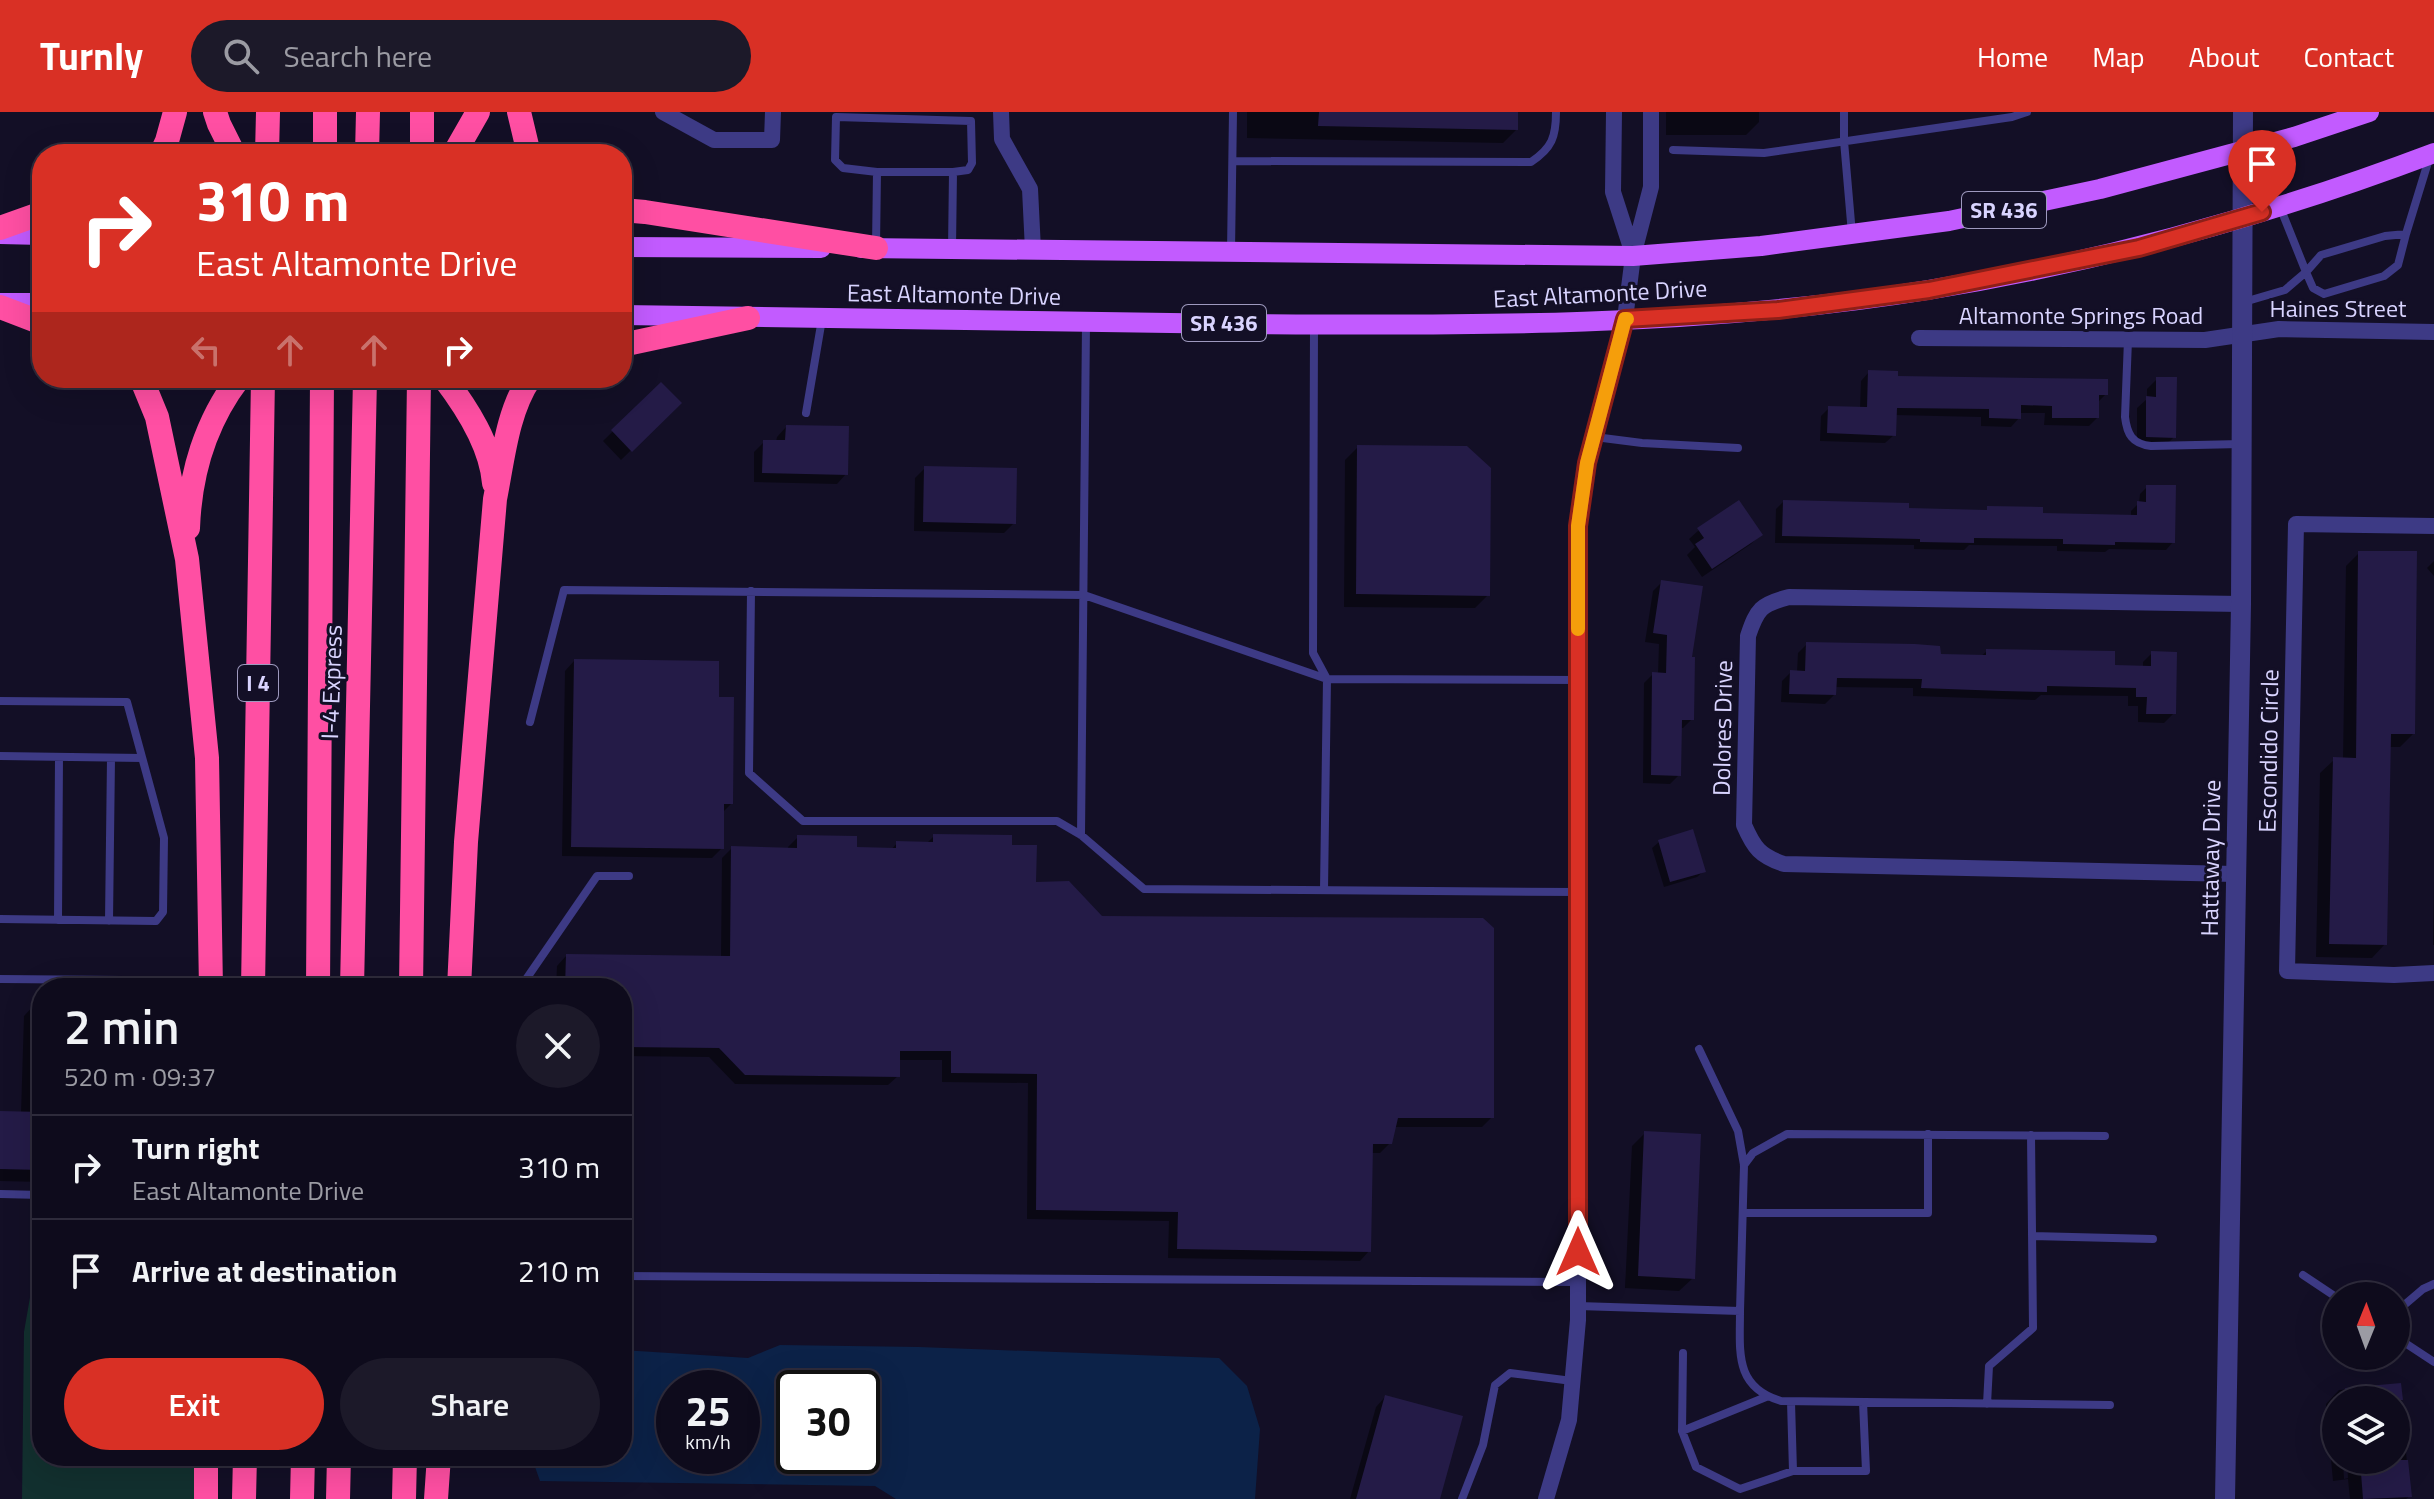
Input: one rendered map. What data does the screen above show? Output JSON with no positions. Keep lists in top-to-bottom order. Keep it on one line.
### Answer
{"streets":{"highway":["I-4 Express","I 4"],"main road":["SR 436","East Altamonte Drive"],"street":["Haines Street","Altamonte Springs Road","Dolores Drive","Escondido Circle","Hattaway Drive"]},"crossings":[["SR 436","East Altamonte Drive"],["East Altamonte Drive","Hattaway Drive"],["Haines Street","Altamonte Springs Road"],["Haines Street","Hattaway Drive"],["Altamonte Springs Road","Hattaway Drive"],["Dolores Drive","Hattaway Drive"]],"north":"top","page":{"header":"Turnly","search":"Search here","nav":["Home","Map","About","Contact"],"turn":["310 m","East Altamonte Drive"],"heading":["2 min","520 m · 09:37"],"list":[{"name":"Turn right","note":"East Altamonte Drive","value":"310 m"},{"name":"Arrive at destination","value":"210 m"}],"buttons":["Exit","Share"],"speed":"25 km/h","limit":"30"}}
